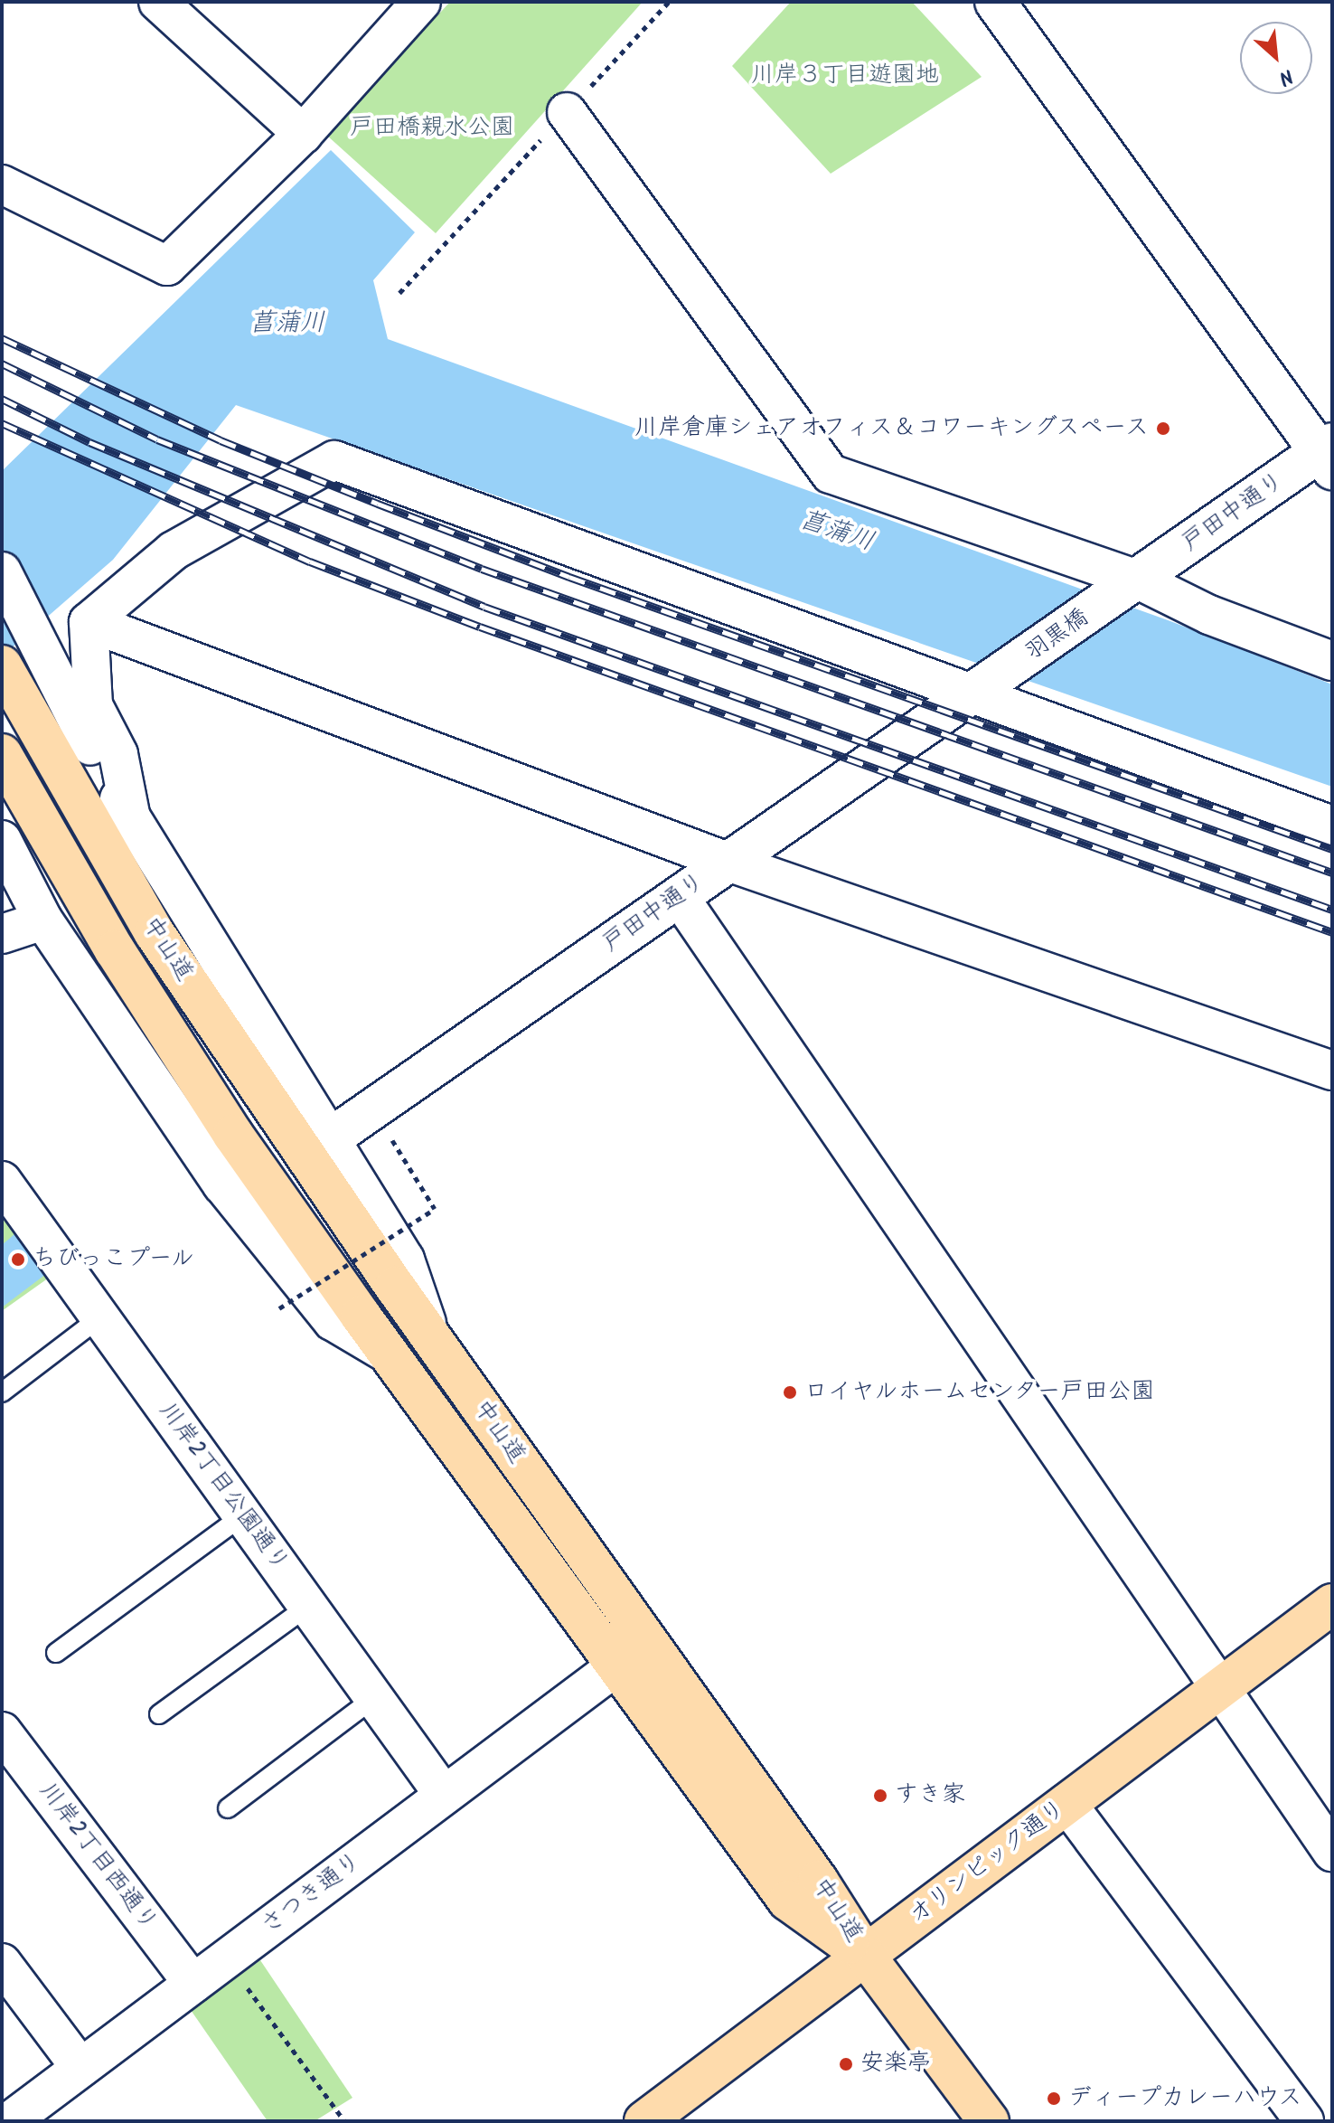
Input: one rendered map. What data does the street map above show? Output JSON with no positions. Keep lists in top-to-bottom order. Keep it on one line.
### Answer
{"streets":{"main road":["中山道","オリンピック通り"],"street":["戸田中通り","羽黒橋","川岸2丁目公園通り","川岸2丁目西通り","さつき通り"]},"crossings":[["戸田中通り","羽黒橋"],["中山道","オリンピック通り"],["中山道","さつき通り"],["川岸2丁目公園通り","さつき通り"],["川岸2丁目西通り","さつき通り"]],"water":["菖蒲川"],"parks":["川岸３丁目遊園地","戸田橋親水公園"],"places":["川岸倉庫シェアオフィス＆コワーキングスペース","ちびっこプール","ロイヤルホームセンター戸田公園","すき家","安楽亭","ディープカレーハウス"],"north":"bottom right"}
